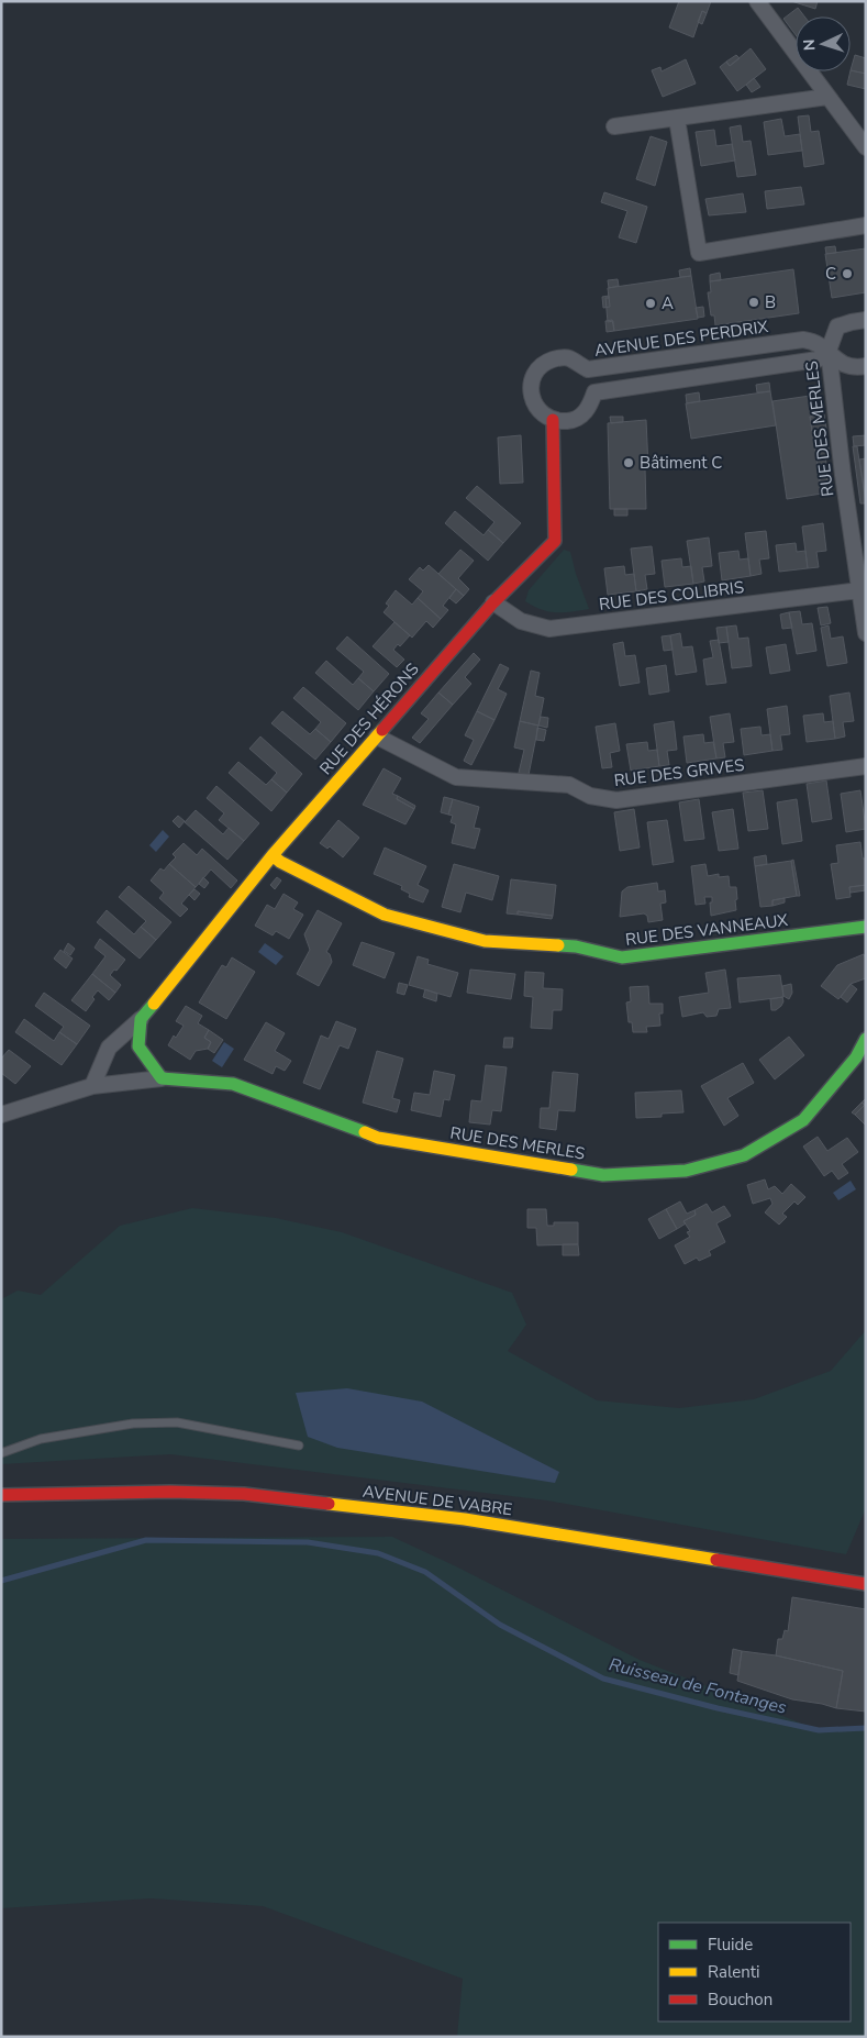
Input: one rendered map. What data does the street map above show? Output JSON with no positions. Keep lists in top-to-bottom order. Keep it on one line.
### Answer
{"streets":{"street":["AVENUE DES PERDRIX","RUE DES MERLES","RUE DES COLIBRIS","RUE DES HÉRONS","RUE DES GRIVES","RUE DES VANNEAUX","AVENUE DE VABRE"]},"crossings":[["AVENUE DES PERDRIX","RUE DES MERLES"],["AVENUE DES PERDRIX","RUE DES HÉRONS"],["RUE DES MERLES","RUE DES COLIBRIS"],["RUE DES COLIBRIS","RUE DES HÉRONS"],["RUE DES HÉRONS","RUE DES GRIVES"],["RUE DES HÉRONS","RUE DES VANNEAUX"]],"water":["Ruisseau de Fontanges"],"places":["C","B","A","Bâtiment C"],"legend":["Fluide","Ralenti","Bouchon"],"north":"left"}
